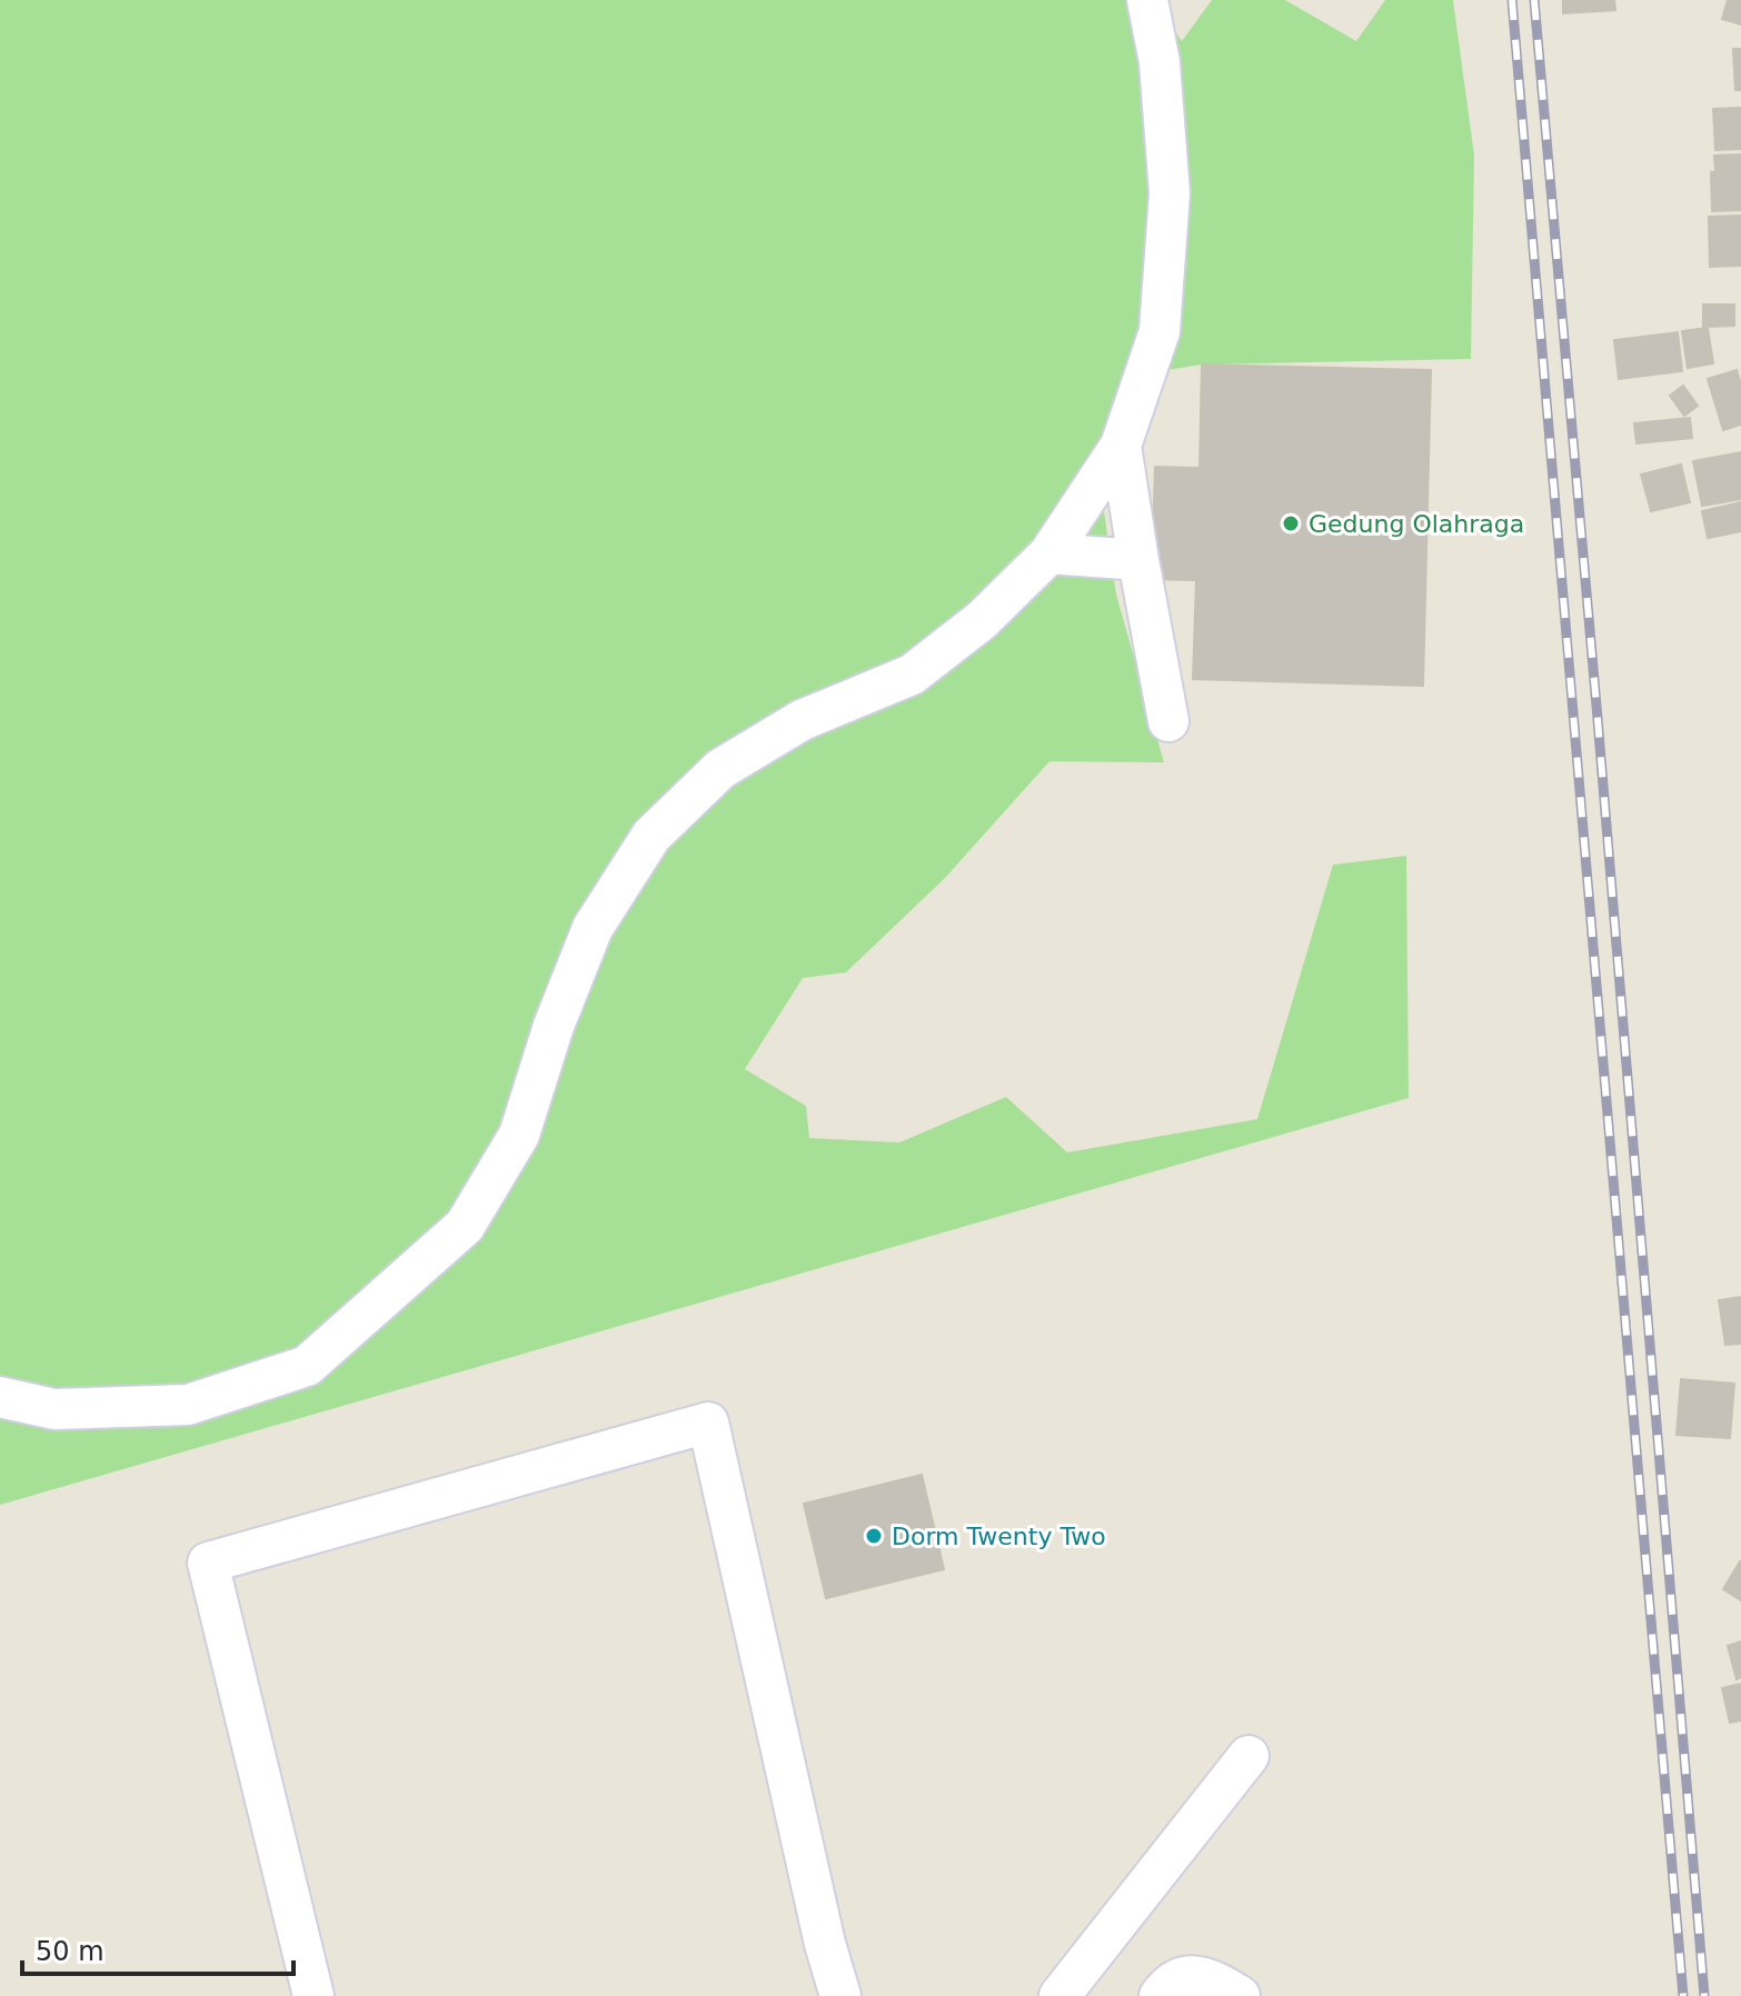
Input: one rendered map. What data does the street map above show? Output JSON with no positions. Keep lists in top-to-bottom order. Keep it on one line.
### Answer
{"places":["Gedung Olahraga","Dorm Twenty Two"],"scale_bar":"50 m"}
